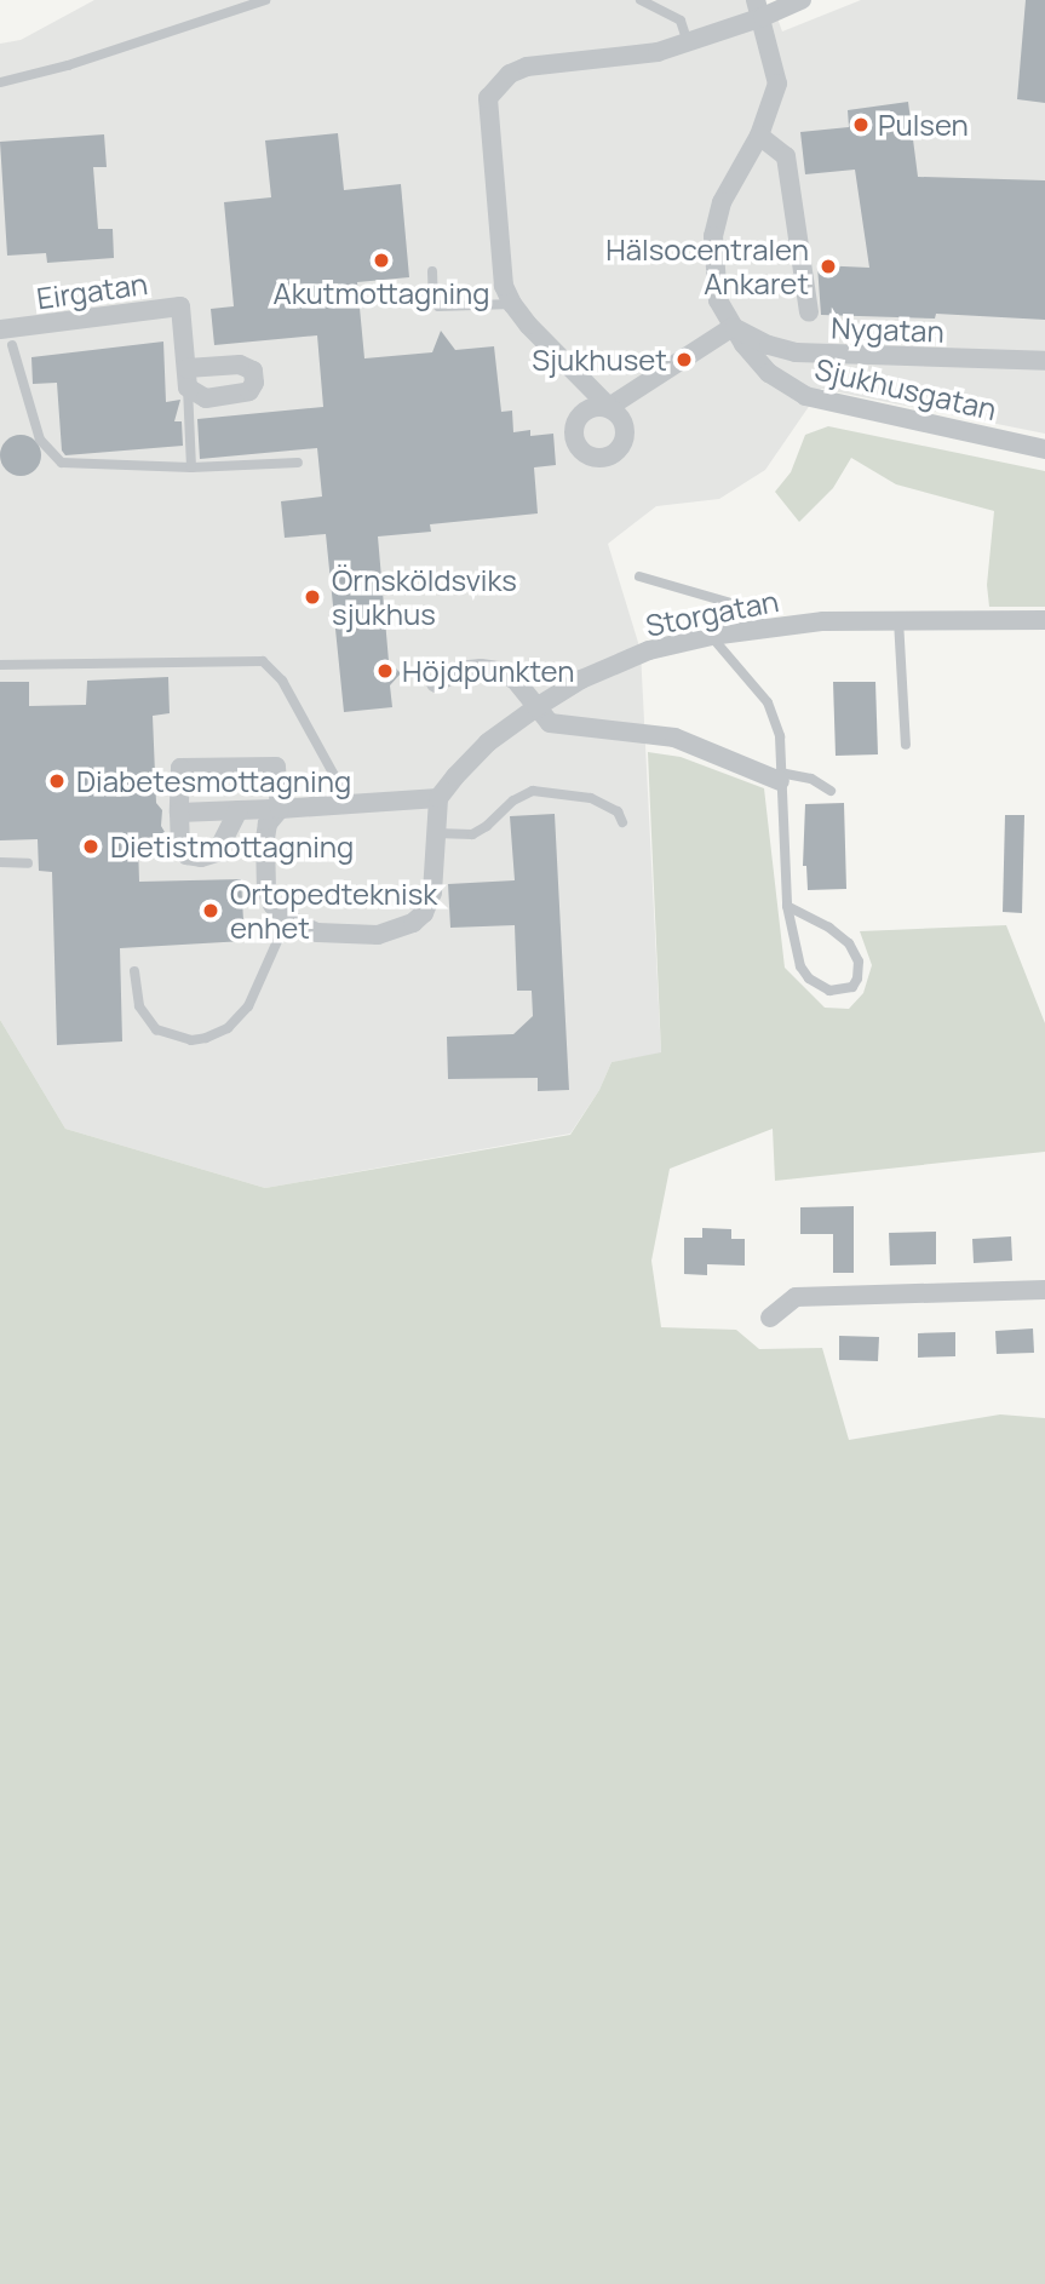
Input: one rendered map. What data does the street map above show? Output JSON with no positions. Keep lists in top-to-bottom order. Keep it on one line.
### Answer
{"streets":{"street":["Eirgatan","Nygatan","Sjukhusgatan","Storgatan"]},"crossings":[["Nygatan","Sjukhusgatan"]],"places":["Pulsen","Akutmottagning","Hälsocentralen Ankaret","Sjukhuset","Örnsköldsviks sjukhus","Höjdpunkten","Diabetesmottagning","Dietistmottagning","Ortopedteknisk enhet"]}
